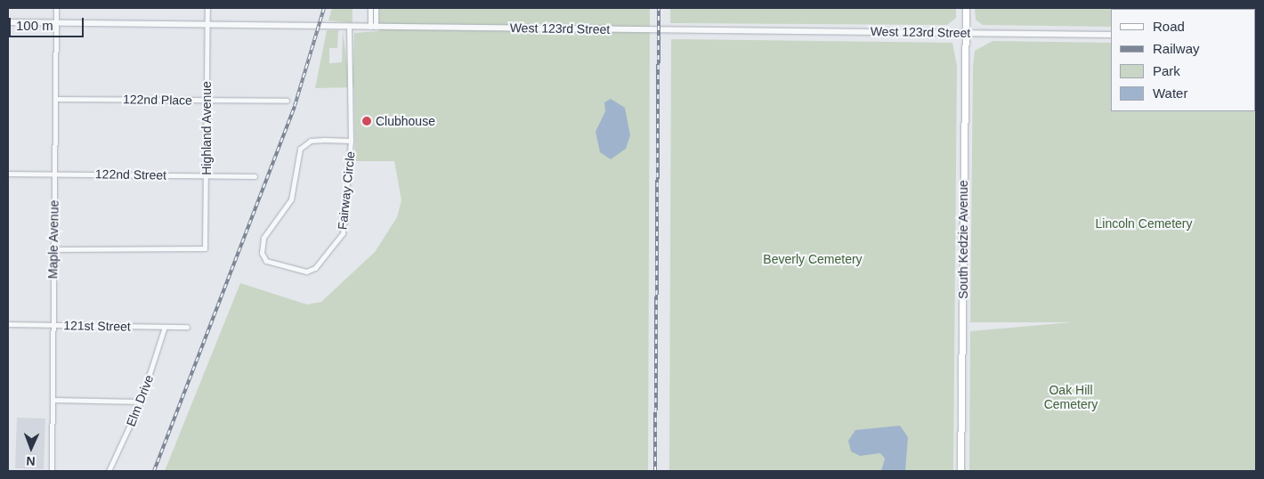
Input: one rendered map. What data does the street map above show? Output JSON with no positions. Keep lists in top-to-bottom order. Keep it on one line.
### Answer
{"streets":{"main road":["South Kedzie Avenue"],"street":["West 123rd Street","122nd Place","Highland Avenue","122nd Street","Fairway Circle","Maple Avenue","121st Street","Elm Drive"]},"crossings":[["West 123rd Street","Highland Avenue"],["West 123rd Street","Fairway Circle"],["West 123rd Street","Maple Avenue"],["West 123rd Street","South Kedzie Avenue"],["122nd Place","Highland Avenue"],["122nd Place","Maple Avenue"],["Highland Avenue","122nd Street"],["Highland Avenue","Maple Avenue"],["122nd Street","Maple Avenue"],["Maple Avenue","121st Street"],["121st Street","Elm Drive"]],"parks":["Lincoln Cemetery","Beverly Cemetery","Oak Hill Cemetery"],"places":["Clubhouse"],"legend":["Road","Railway","Park","Water"],"scale_bar":"100 m","north":"bottom"}
